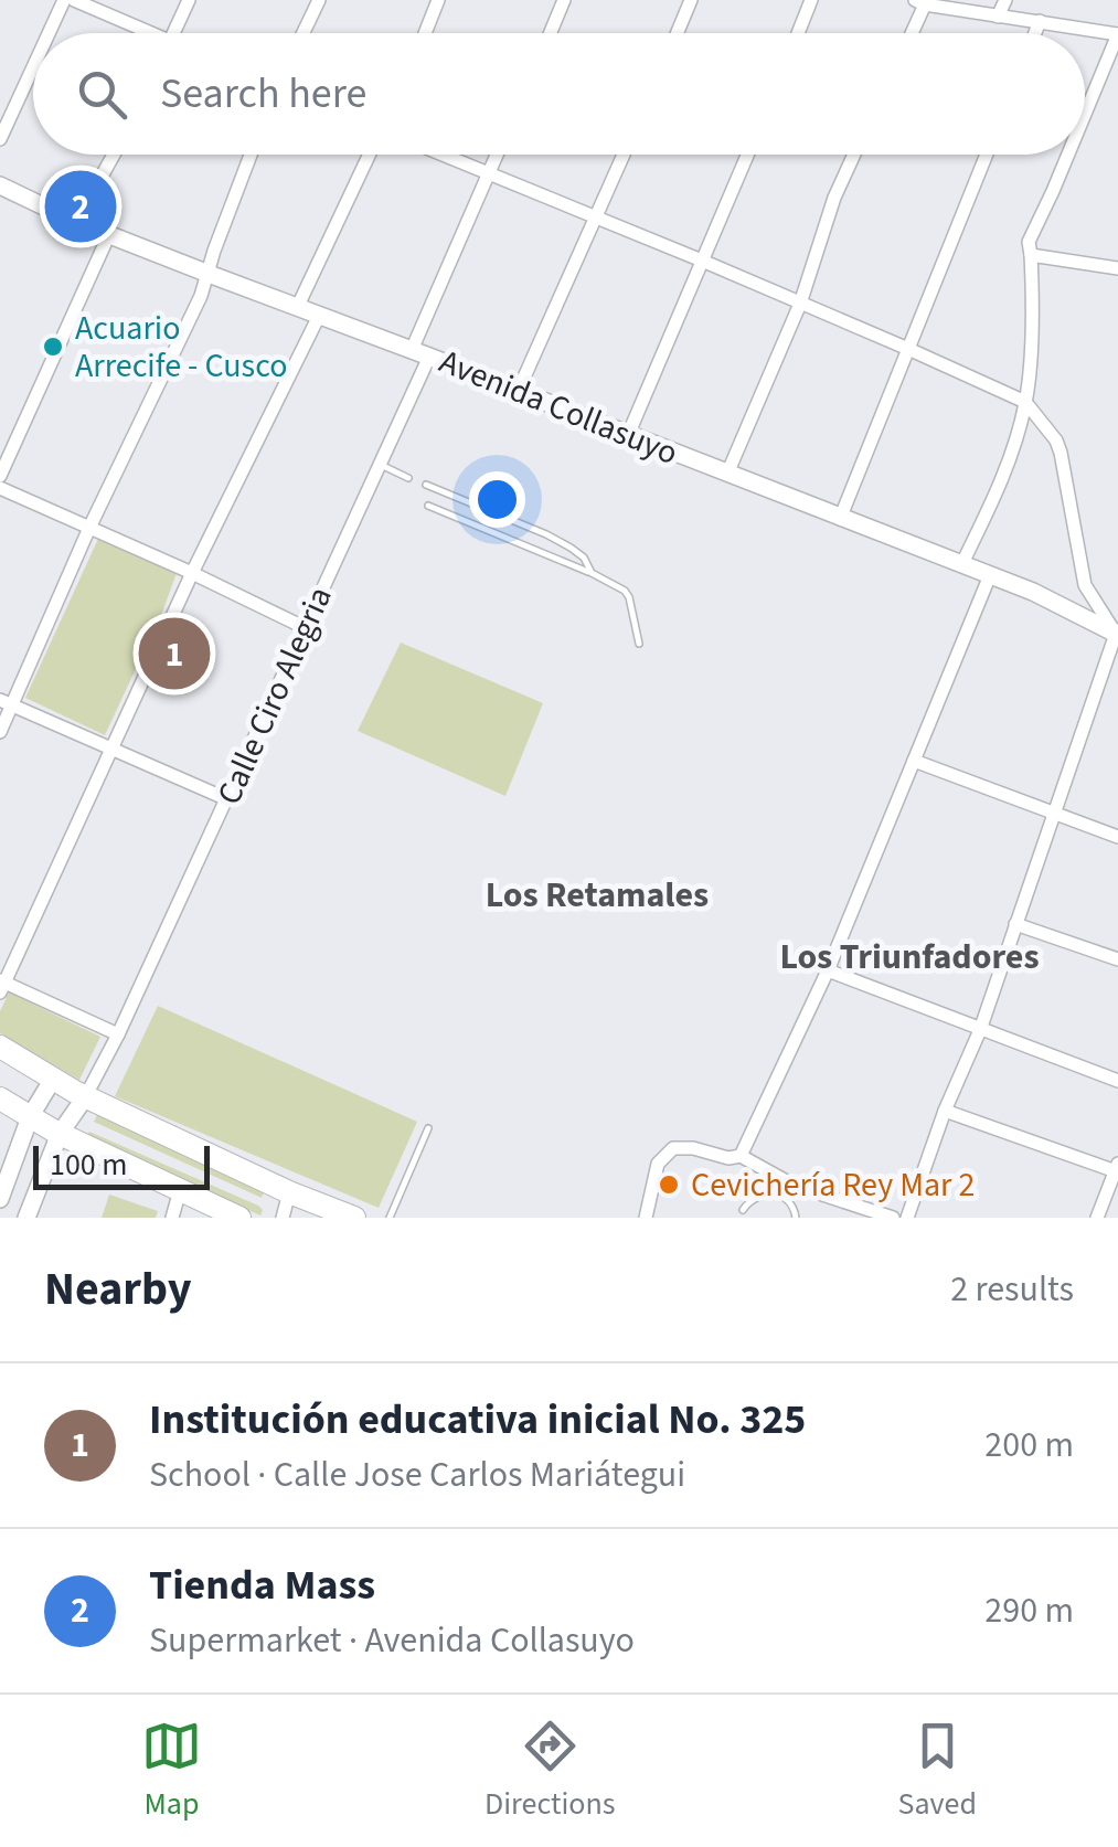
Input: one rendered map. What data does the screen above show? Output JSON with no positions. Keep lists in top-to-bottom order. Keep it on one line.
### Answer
{"streets":{"street":["Avenida Collasuyo","Calle Ciro Alegria"]},"crossings":[["Avenida Collasuyo","Calle Ciro Alegria"]],"districts":["Los Retamales","Los Triunfadores"],"places":["Acuario Arrecife - Cusco","Cevichería Rey Mar 2"],"scale_bar":"100 m","page":{"search":"Search here","pins":["2","1"],"scale":"100 m","heading":["Nearby","2 results"],"list":[{"mark":"1","name":"Institución educativa inicial No. 325","note":"School · Calle Jose Carlos Mariátegui","value":"200 m"},{"mark":"2","name":"Tienda Mass","note":"Supermarket · Avenida Collasuyo","value":"290 m"}],"nav":["Map","Directions","Saved"]}}
